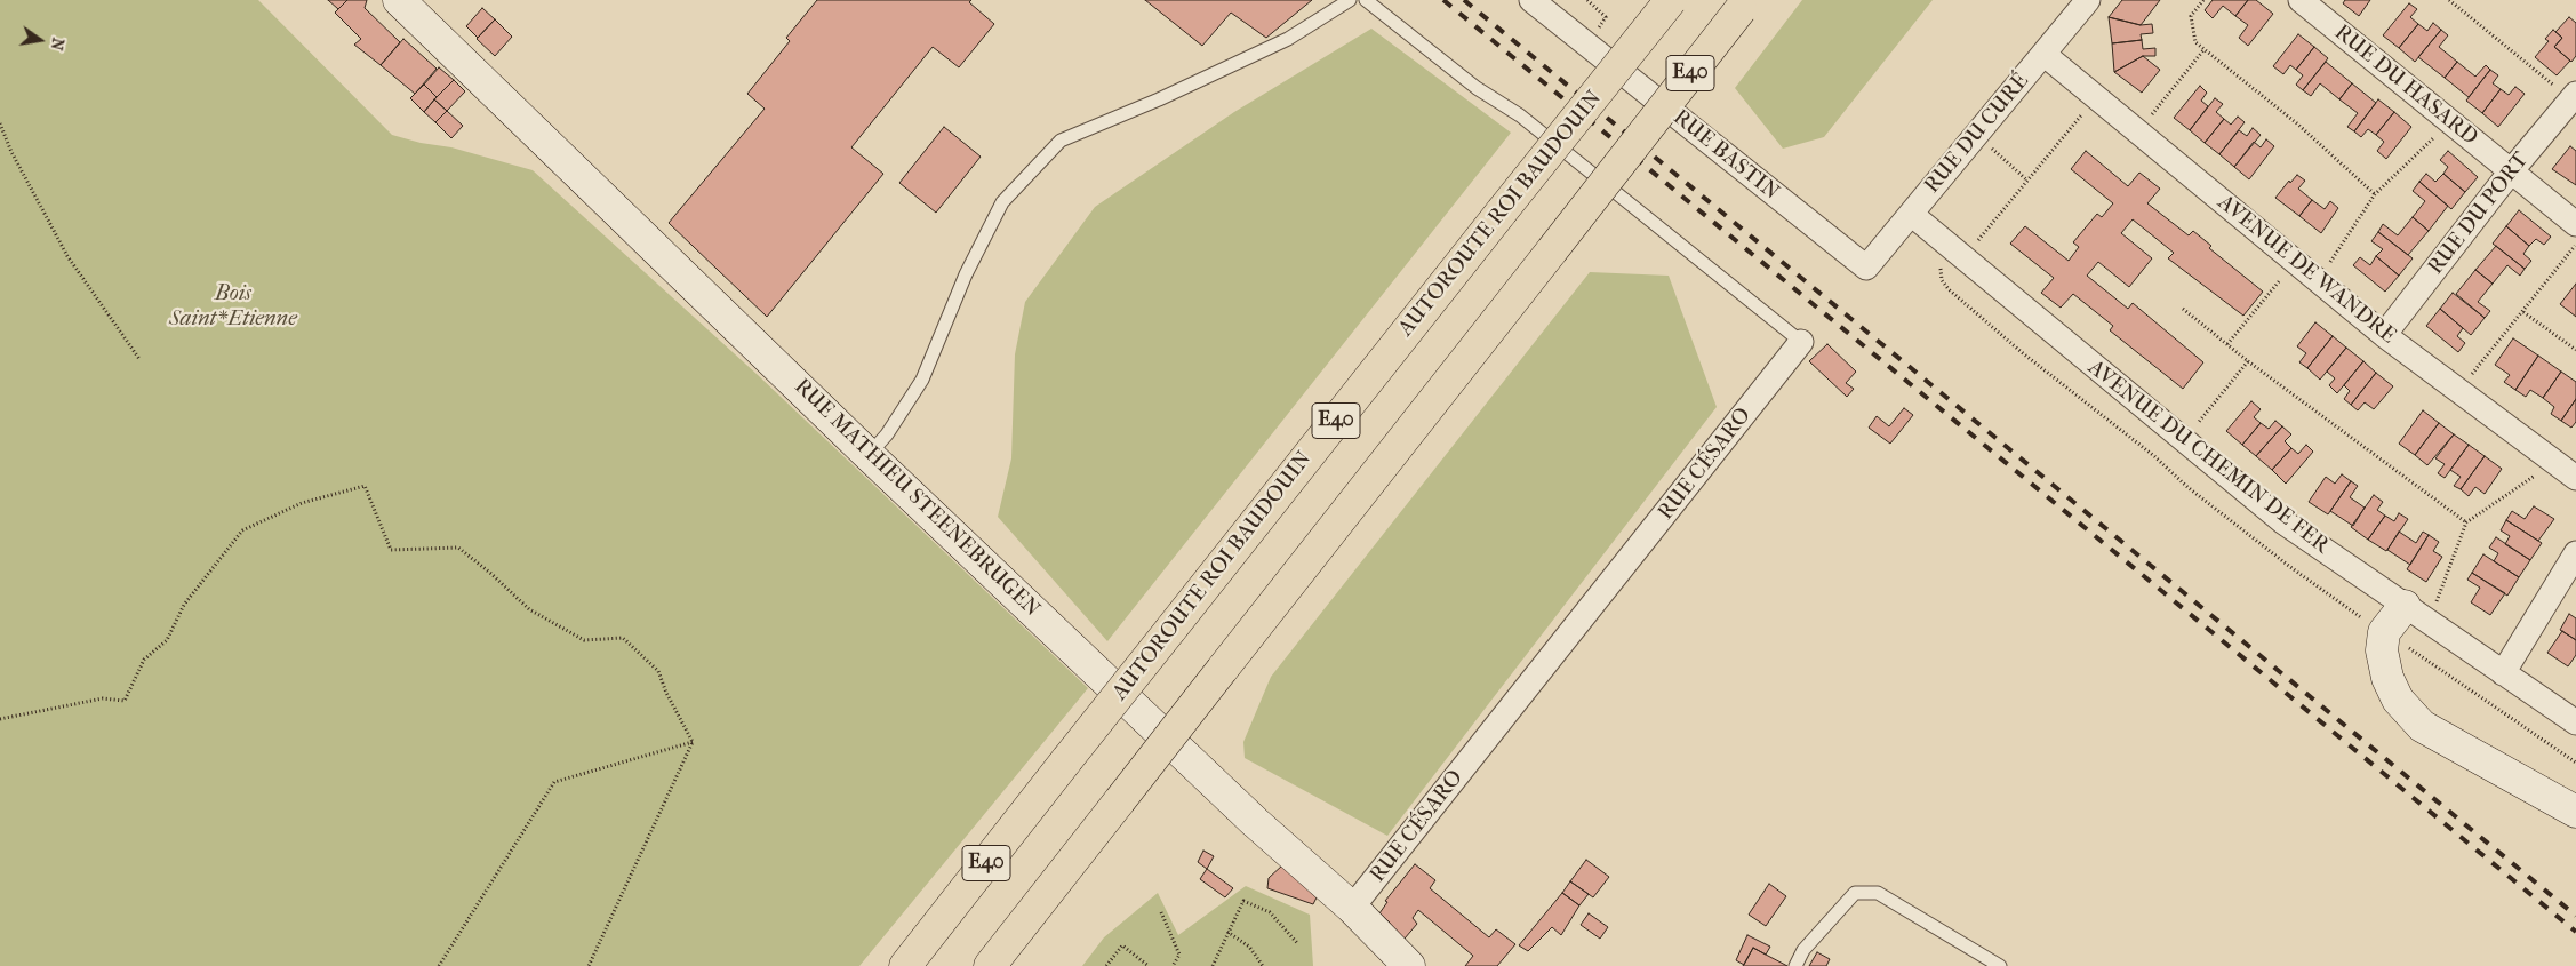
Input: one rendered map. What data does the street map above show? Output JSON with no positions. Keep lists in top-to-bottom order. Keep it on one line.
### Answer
{"streets":{"highway":["E40","AUTOROUTE ROI BAUDOUIN"],"street":["RUE DU HASARD","RUE DU CURÉ","RUE BASTIN","RUE DU PORT","AVENUE DE WANDRE","AVENUE DU CHEMIN DE FER","RUE CÉSARO","RUE MATHIEU STEENEBRUGEN"]},"crossings":[["RUE DU HASARD","RUE DU PORT"],["RUE DU CURÉ","RUE BASTIN"],["RUE DU CURÉ","AVENUE DE WANDRE"],["RUE DU CURÉ","AVENUE DU CHEMIN DE FER"],["RUE DU PORT","AVENUE DE WANDRE"],["RUE CÉSARO","RUE MATHIEU STEENEBRUGEN"]],"parks":["Bois Saint*Etienne"],"north":"right"}
